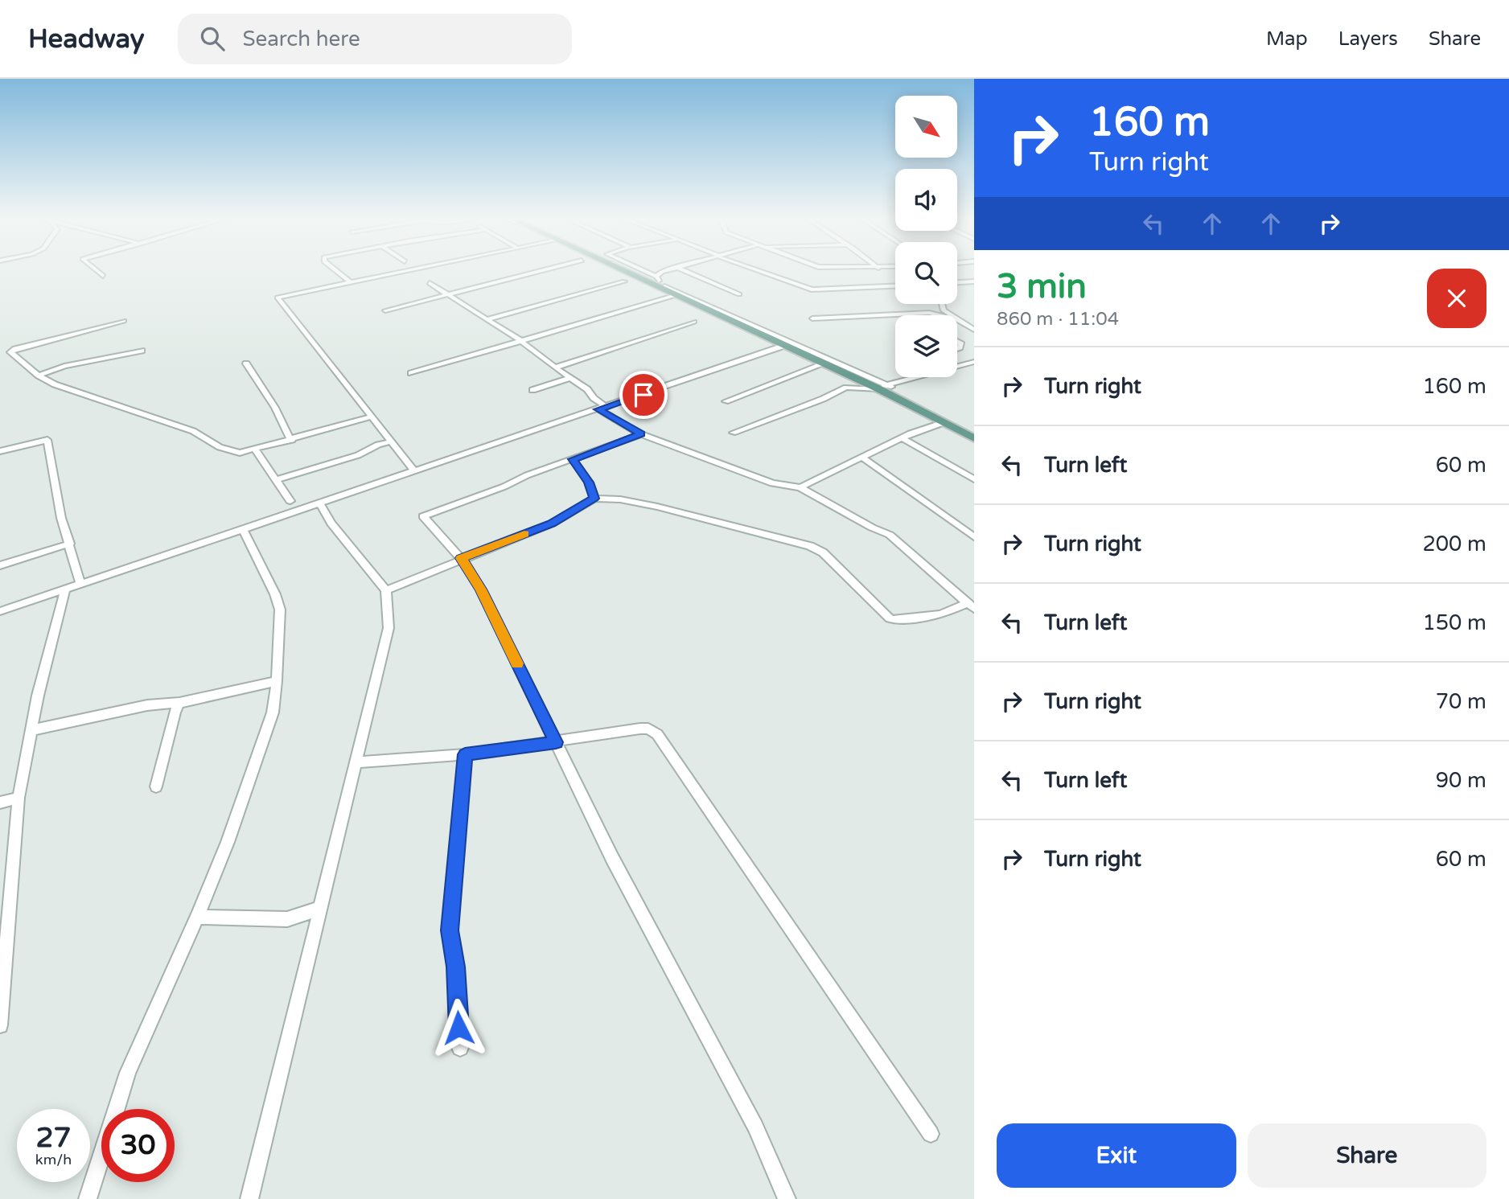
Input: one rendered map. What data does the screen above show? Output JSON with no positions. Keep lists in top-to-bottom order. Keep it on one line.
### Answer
{"north":"bottom right","page":{"header":"Headway","search":"Search here","nav":["Map","Layers","Share"],"turn":["160 m","Turn right"],"heading":["3 min","860 m · 11:04"],"list":[{"name":"Turn right","value":"160 m"},{"name":"Turn left","value":"60 m"},{"name":"Turn right","value":"200 m"},{"name":"Turn left","value":"150 m"},{"name":"Turn right","value":"70 m"},{"name":"Turn left","value":"90 m"},{"name":"Turn right","value":"60 m"}],"speed":"27 km/h","limit":"30","buttons":["Exit","Share"]}}
